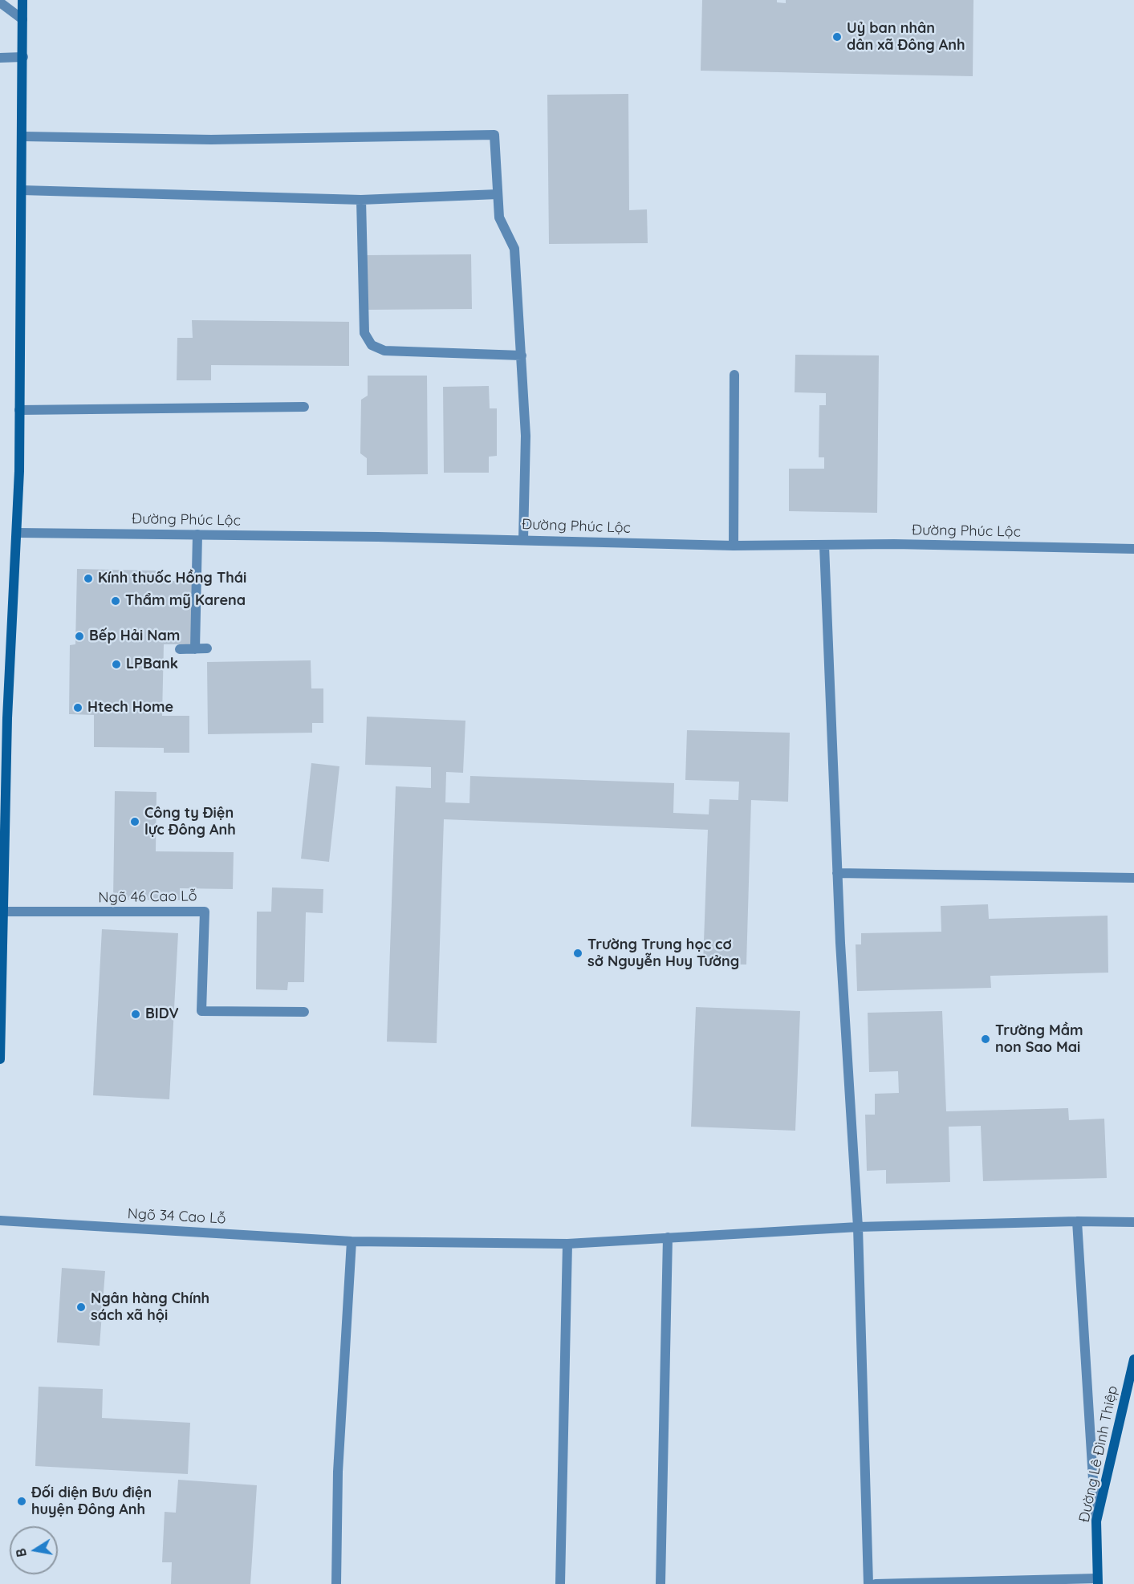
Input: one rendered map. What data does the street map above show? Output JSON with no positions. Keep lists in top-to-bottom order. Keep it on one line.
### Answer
{"streets":{"main road":["Đường Lê Đình Thiệp"],"street":["Đường Phúc Lộc","Ngõ 46 Cao Lỗ","Ngõ 34 Cao Lỗ"]},"places":["Uỷ ban nhân dân xã Đông Anh","Kính thuốc Hồng Thái","Thẩm mỹ Karena","Bếp Hải Nam","LPBank","Htech Home","Công ty Điện lực Đông Anh","Trường Trung học cơ sở Nguyễn Huy Tưởng","BIDV","Trường Mầm non Sao Mai","Ngân hàng Chính sách xã hội","Đối diện Bưu điện huyện Đông Anh"],"north":"left"}
